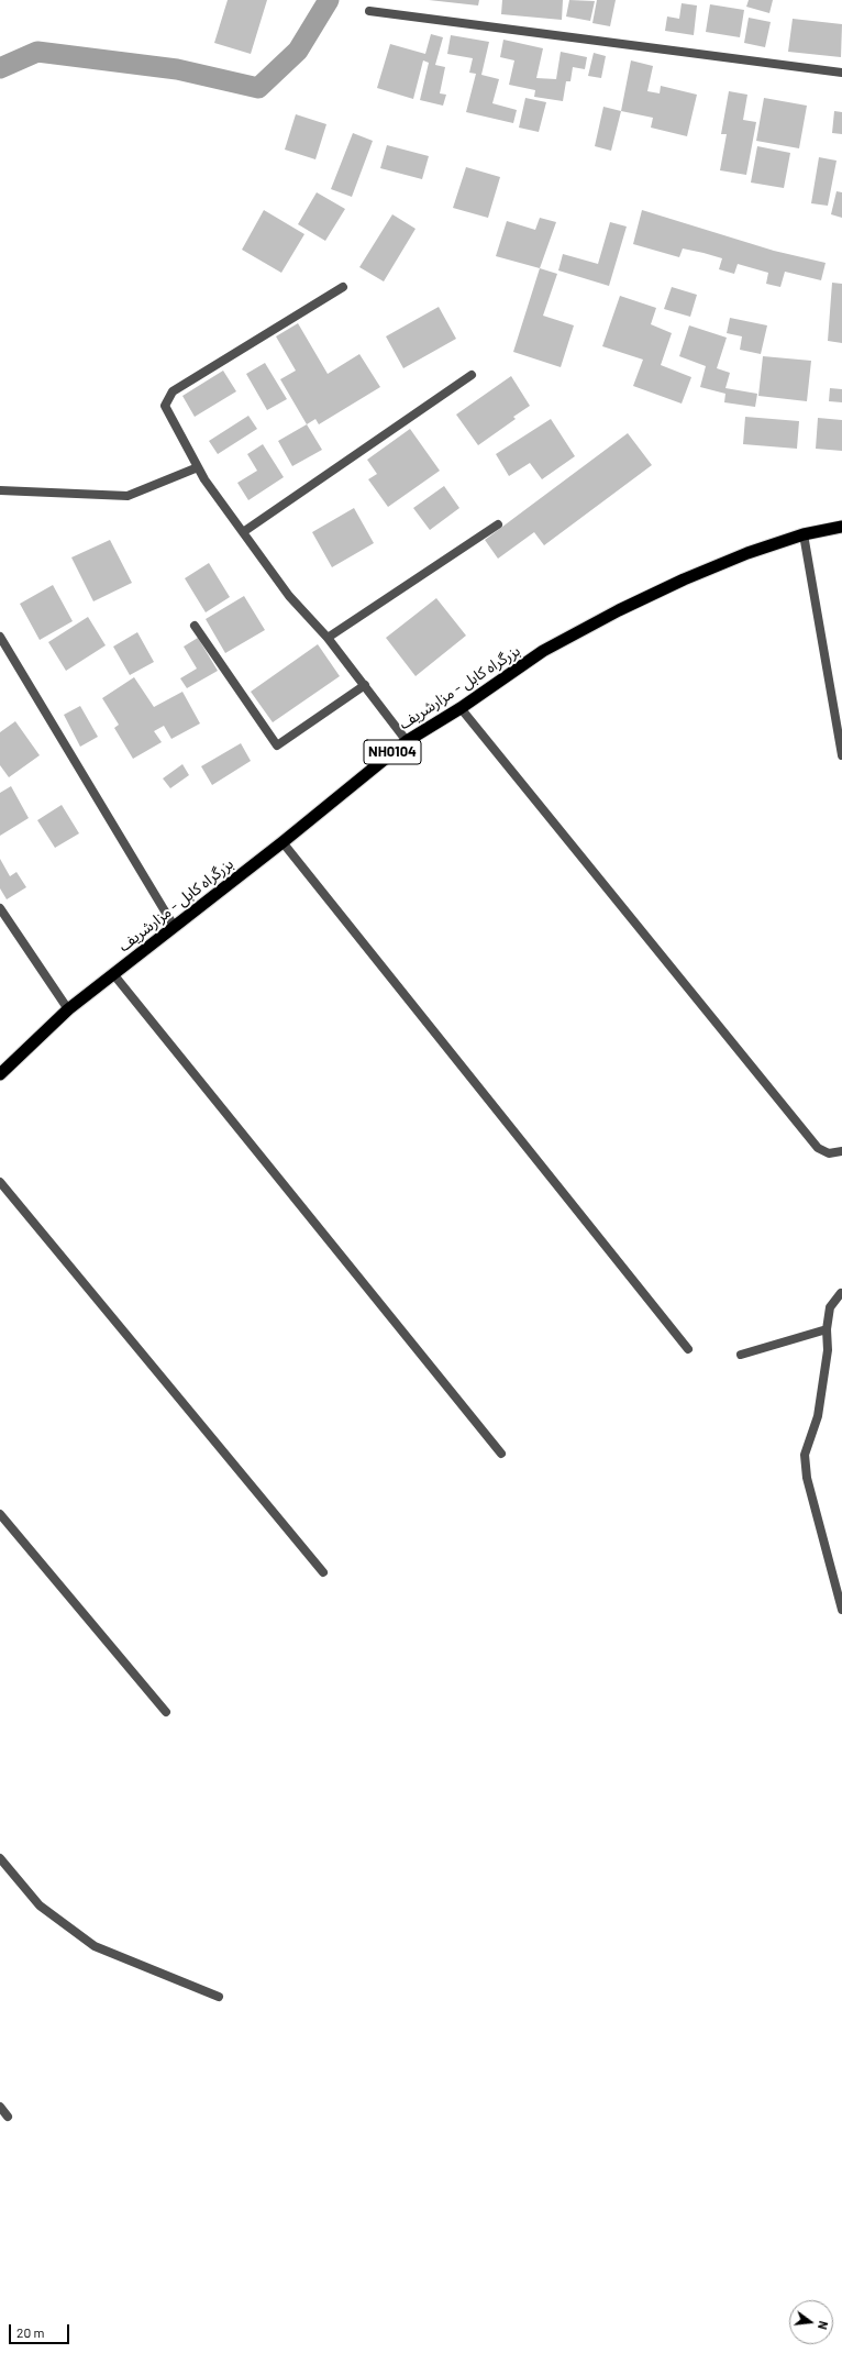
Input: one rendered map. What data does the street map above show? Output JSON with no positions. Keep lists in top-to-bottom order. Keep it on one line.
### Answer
{"streets":{"highway":["بزرگراه کابل - مزارشریف","NH0104"]},"scale_bar":"20 m","north":"right"}
